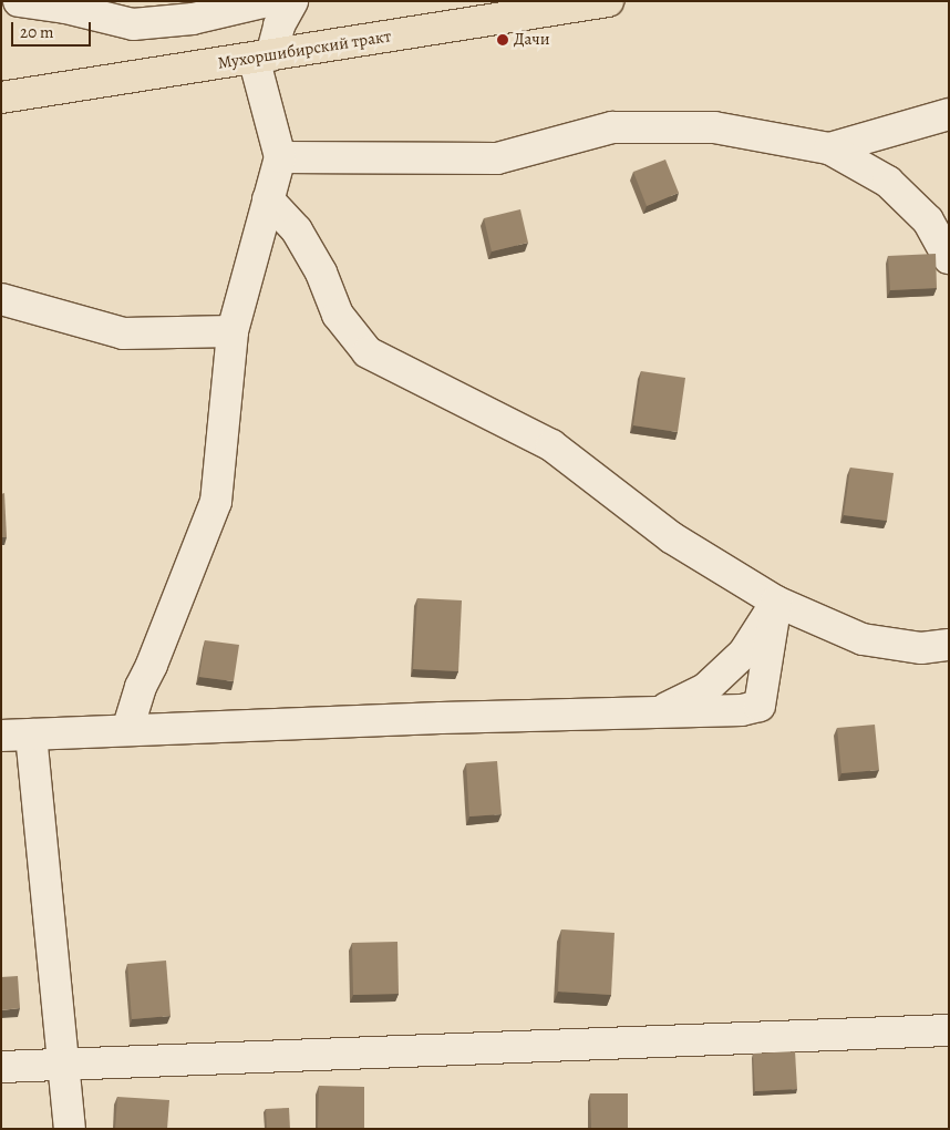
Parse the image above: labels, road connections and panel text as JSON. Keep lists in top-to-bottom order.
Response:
{
  "streets": {
    "main road": ["Мухоршибирский тракт"]
  },
  "places": ["Дачи"],
  "scale_bar": "20 m"
}
